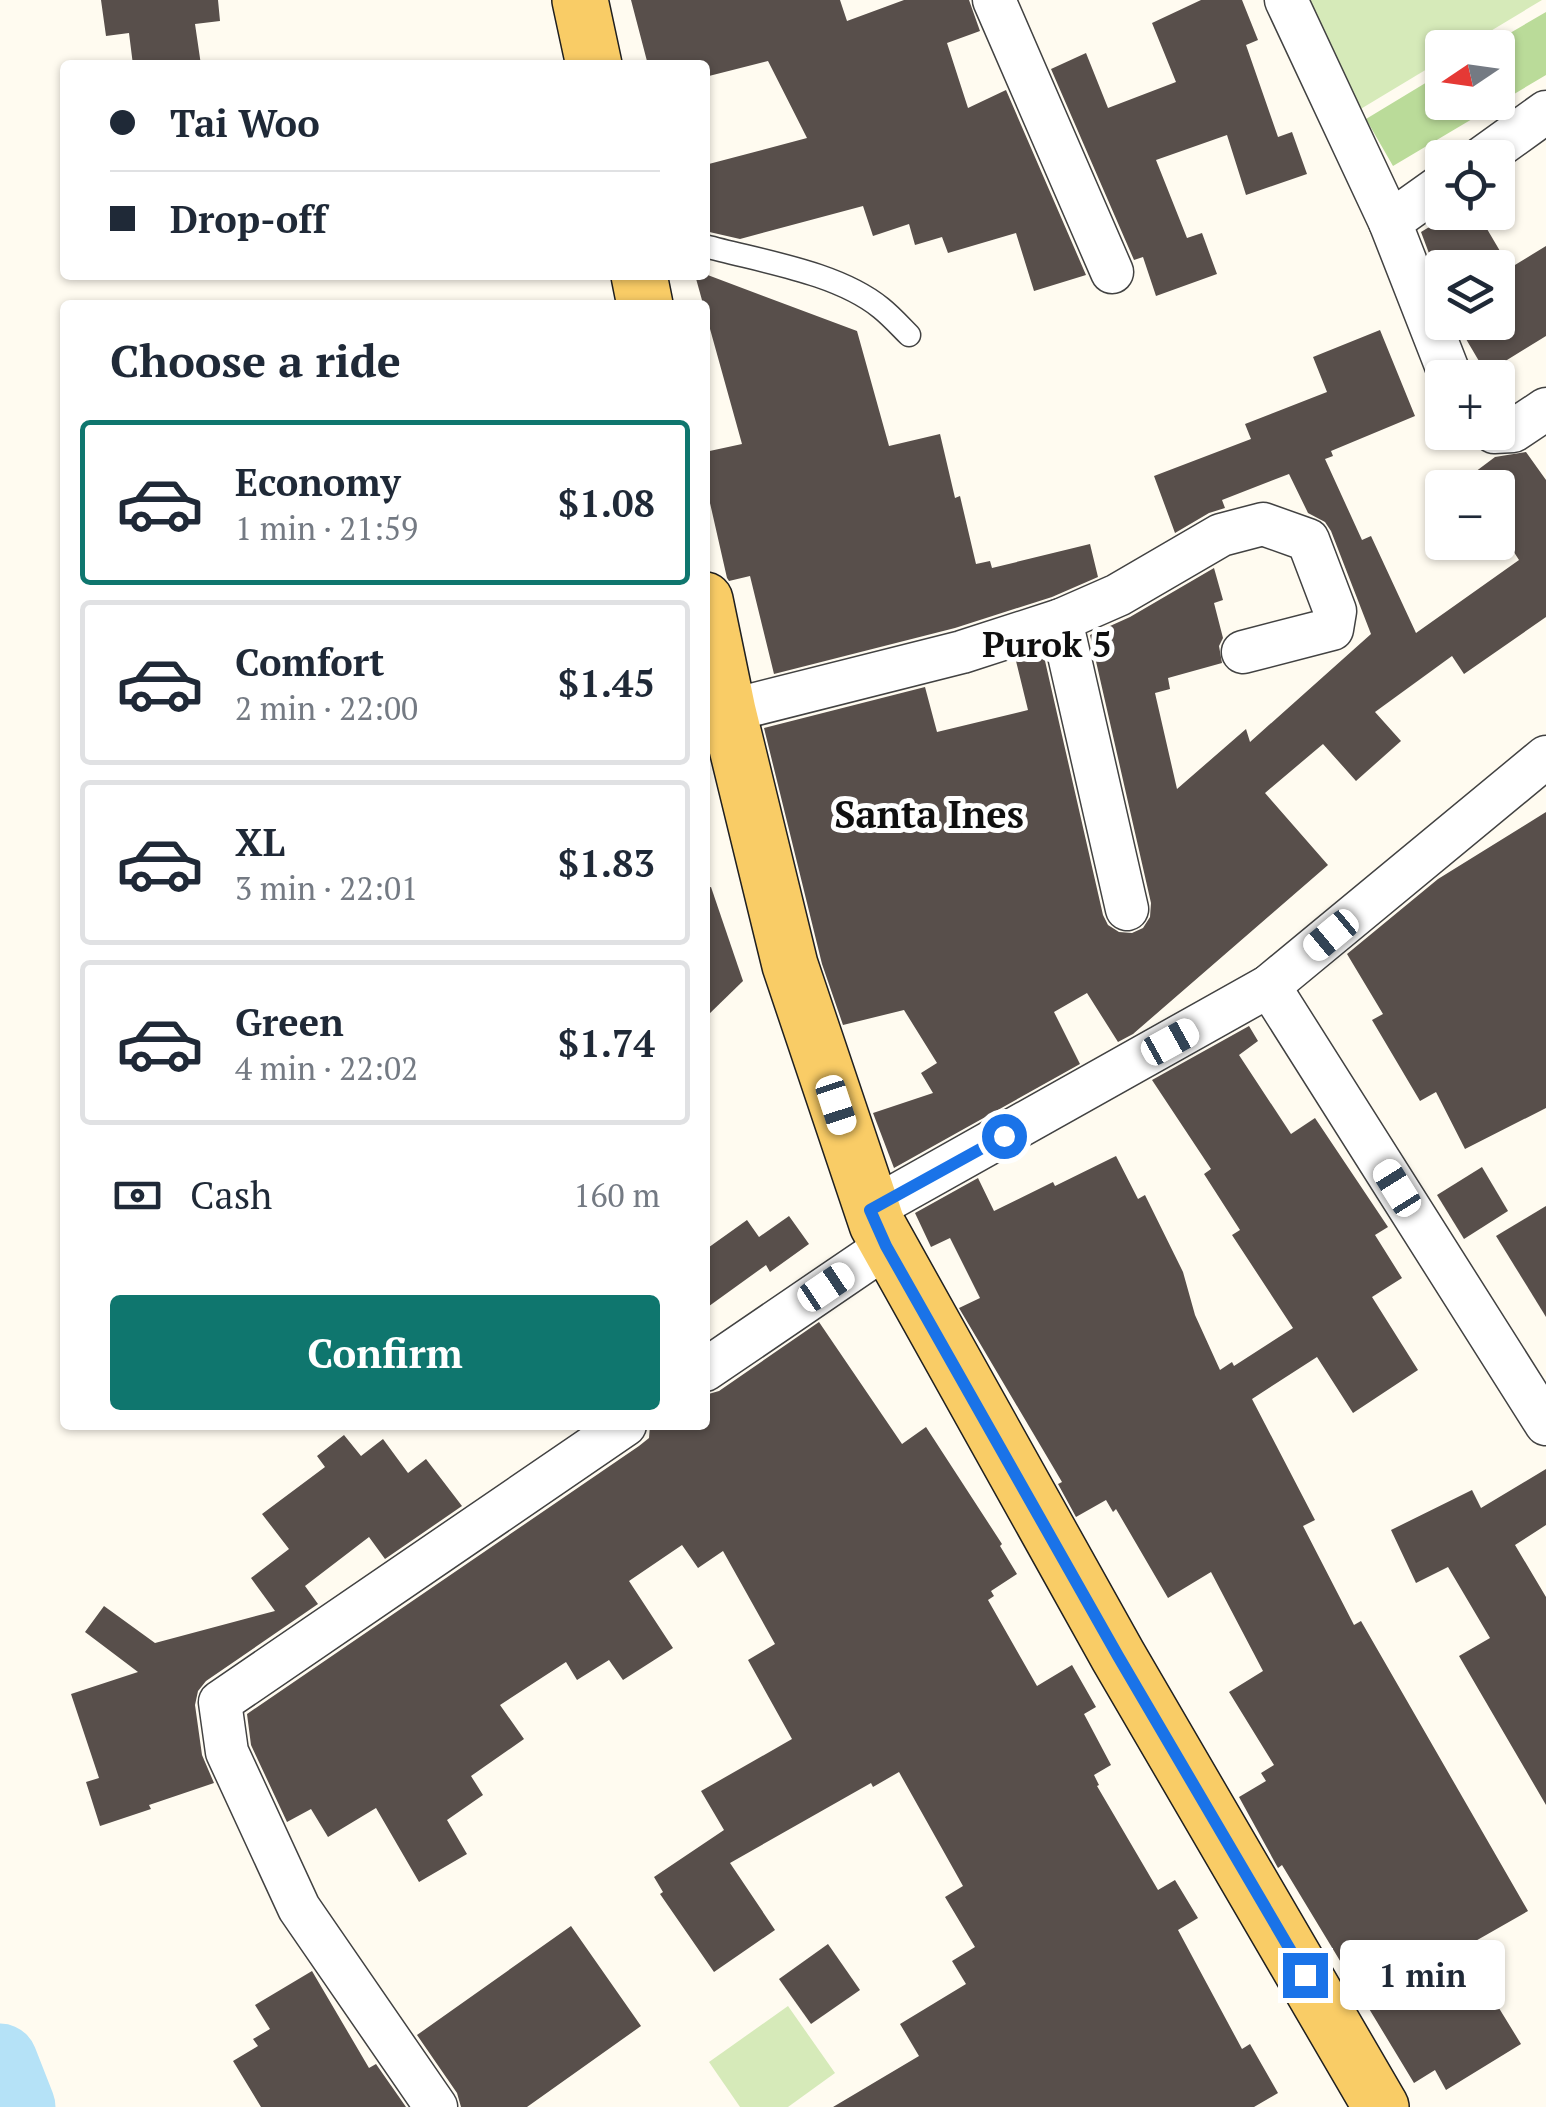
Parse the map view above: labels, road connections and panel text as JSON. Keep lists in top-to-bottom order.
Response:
{
  "districts": ["Purok 5", "Santa Ines"],
  "north": "left",
  "page": {
    "map_buttons": ["+", "−"],
    "banner": ["Tai Woo", "Drop-off"],
    "heading": "Choose a ride",
    "list": [
      {
        "name": "Economy",
        "note": "1 min · 21:59",
        "value": "$1.08"
      },
      {
        "name": "Comfort",
        "note": "2 min · 22:00",
        "value": "$1.45"
      },
      {
        "name": "XL",
        "note": "3 min · 22:01",
        "value": "$1.83"
      },
      {
        "name": "Green",
        "note": "4 min · 22:02",
        "value": "$1.74"
      }
    ],
    "pay": ["Cash", "160 m"],
    "buttons": "Confirm",
    "bubble": "1 min"
  }
}
